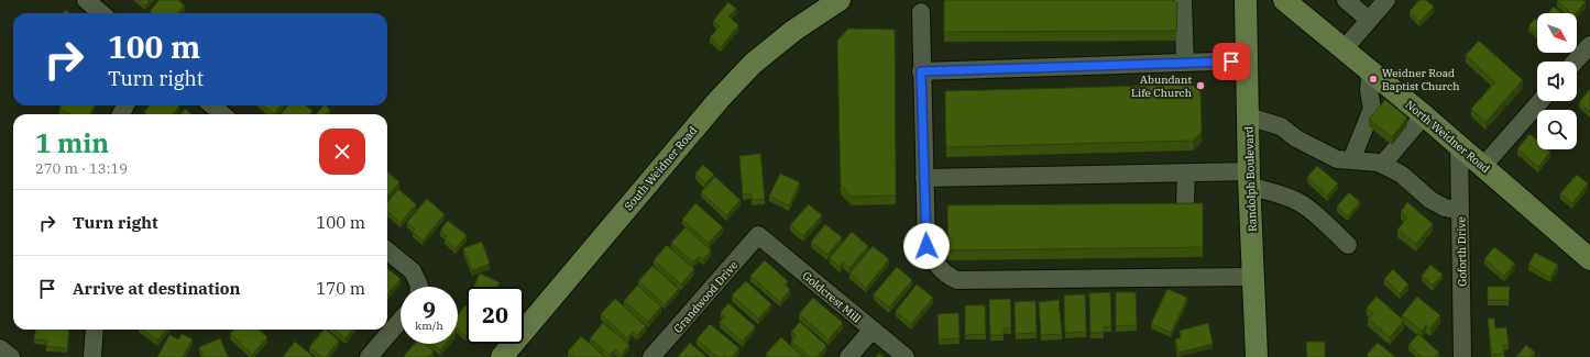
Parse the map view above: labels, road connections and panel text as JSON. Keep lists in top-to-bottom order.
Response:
{
  "streets": {
    "main road": ["North Weidner Road", "South Weidner Road", "Randolph Boulevard"],
    "street": ["Goforth Drive", "Grandwood Drive", "Goldcrest Mill"]
  },
  "crossings": [
    ["North Weidner Road", "Goforth Drive"],
    ["Grandwood Drive", "Goldcrest Mill"]
  ],
  "places": ["Weidner Road Baptist Church", "Abundant Life Church"],
  "north": "bottom right",
  "page": {
    "turn": ["100 m", "Turn right"],
    "heading": ["1 min", "270 m · 13:19"],
    "list": [
      {
        "name": "Turn right",
        "value": "100 m"
      },
      {
        "name": "Arrive at destination",
        "value": "170 m"
      }
    ],
    "speed": "9 km/h",
    "limit": "20"
  }
}
